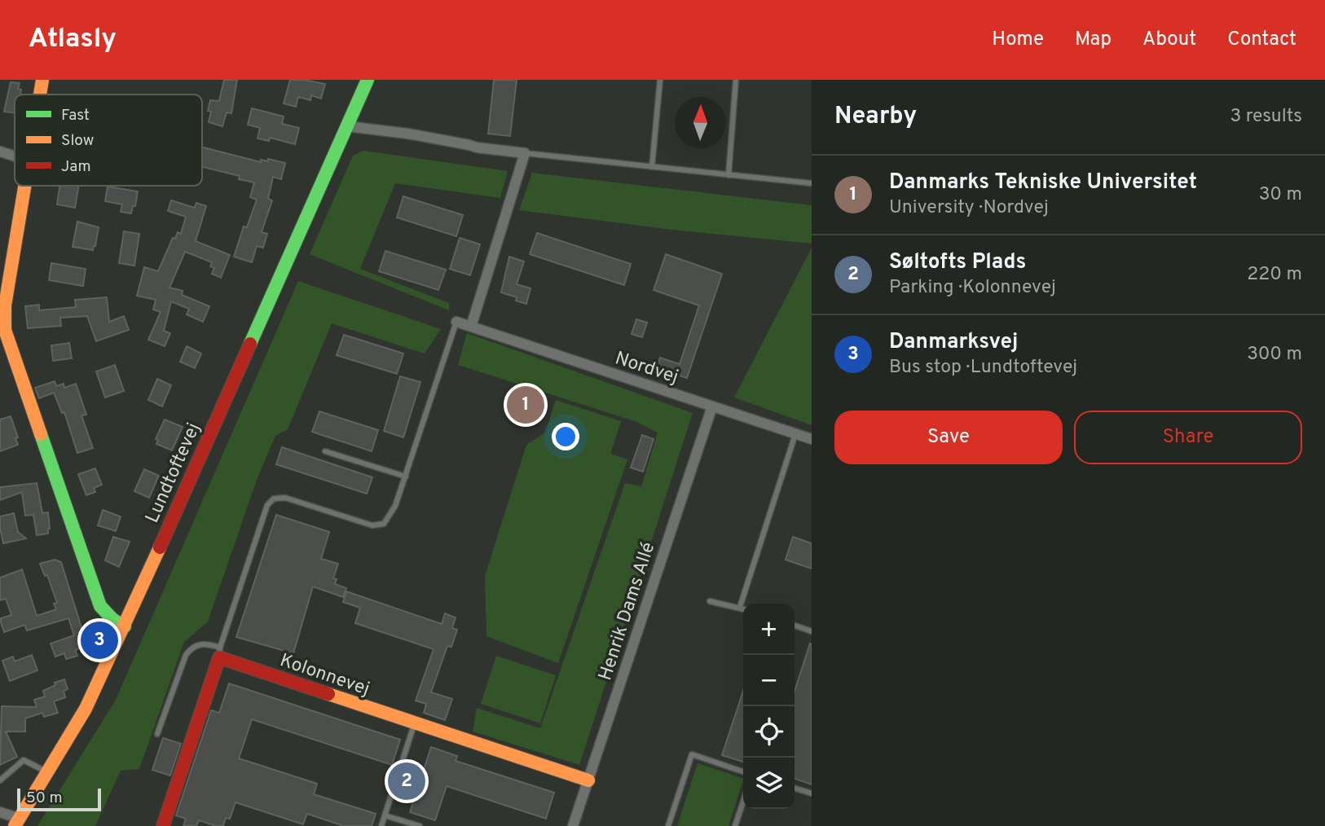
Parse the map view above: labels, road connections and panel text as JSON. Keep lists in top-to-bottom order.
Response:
{
  "streets": {
    "street": [
      "Nordvej",
      "Lundtoftevej",
      "Henrik Dams Allé",
      "Kolonnevej"
    ]
  },
  "crossings": [
    ["Nordvej", "Henrik Dams Allé"],
    ["Henrik Dams Allé", "Kolonnevej"]
  ],
  "legend": ["Fast", "Slow", "Jam"],
  "scale_bar": "50 m",
  "north": "top",
  "page": {
    "header": "Atlasly",
    "nav": [
      "Home",
      "Map",
      "About",
      "Contact"
    ],
    "heading": ["Nearby", "3 results"],
    "list": [
      {
        "mark": "1",
        "name": "Danmarks Tekniske Universitet",
        "note": "University · Nordvej",
        "value": "30 m"
      },
      {
        "mark": "2",
        "name": "Søltofts Plads",
        "note": "Parking · Kolonnevej",
        "value": "220 m"
      },
      {
        "mark": "3",
        "name": "Danmarksvej",
        "note": "Bus stop · Lundtoftevej",
        "value": "300 m"
      }
    ],
    "pins": ["1", "3", "2"],
    "buttons": ["Save", "Share"],
    "map_buttons": ["+", "−"],
    "scale": "50 m"
  }
}
